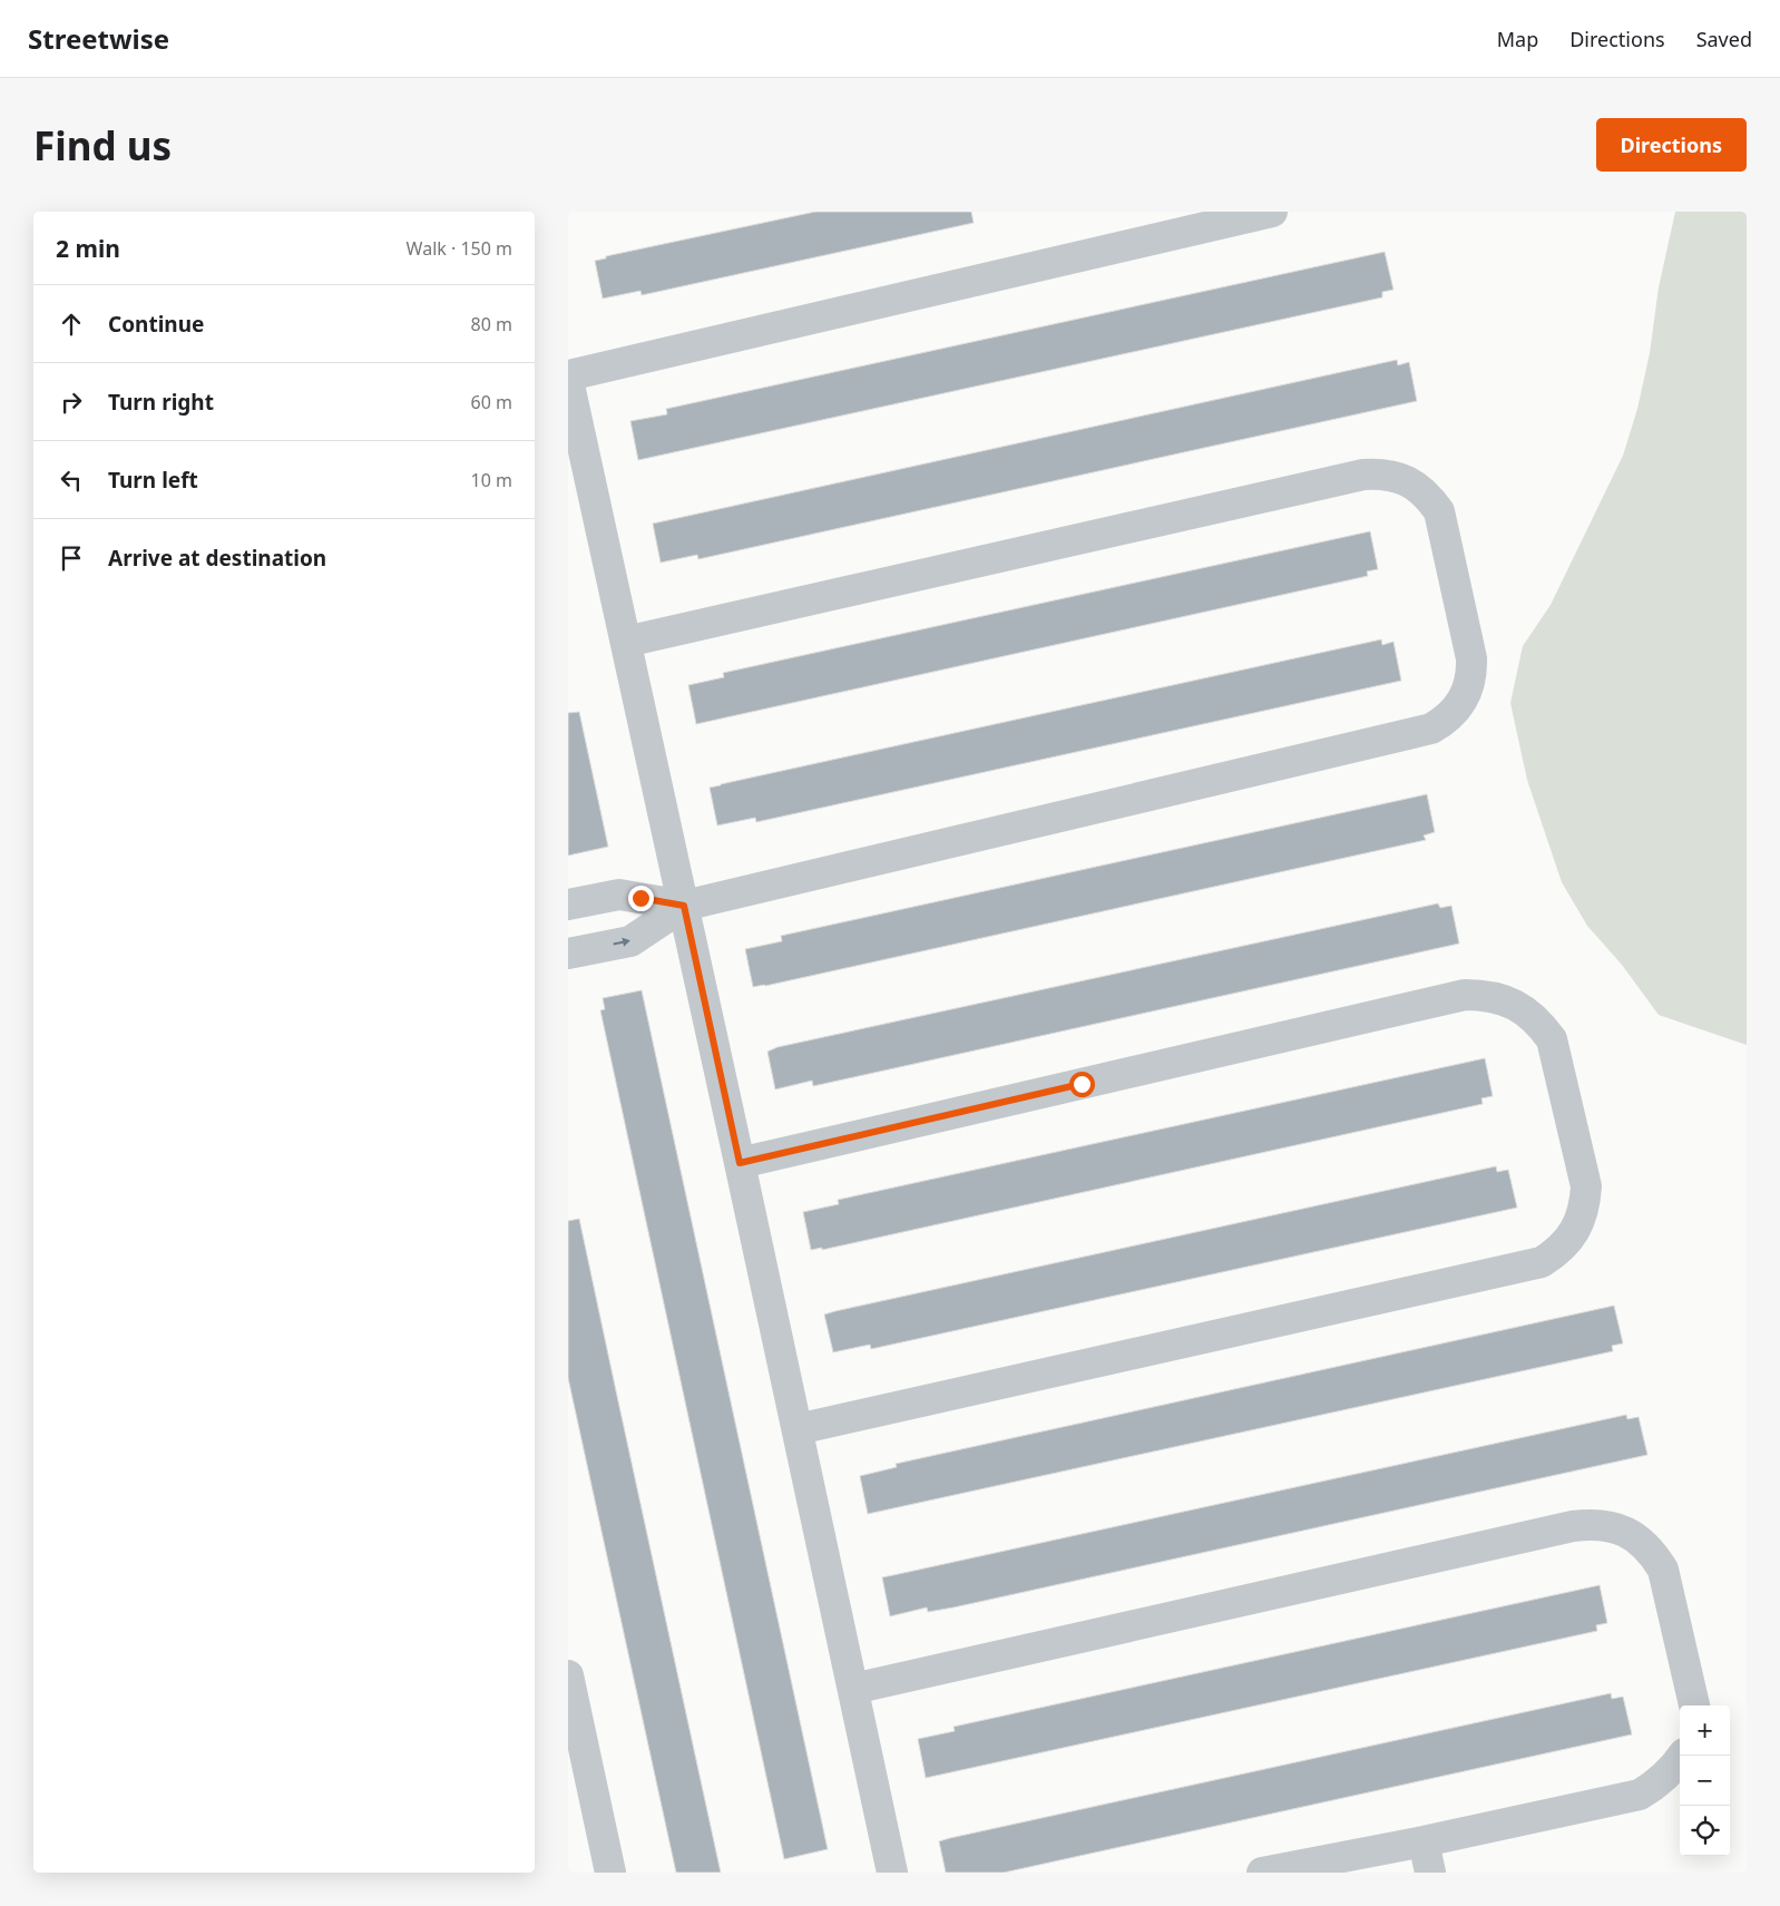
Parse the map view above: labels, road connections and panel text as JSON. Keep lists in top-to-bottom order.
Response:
{
  "page": {
    "header": "Streetwise",
    "nav": ["Map", "Directions", "Saved"],
    "buttons": "Directions",
    "title": "Find us",
    "heading": ["2 min", "Walk · 150 m"],
    "list": [
      ["Continue", "80 m"],
      ["Turn right", "60 m"],
      ["Turn left", "10 m"],
      "Arrive at destination"
    ],
    "map_buttons": ["+", "−"]
  }
}
